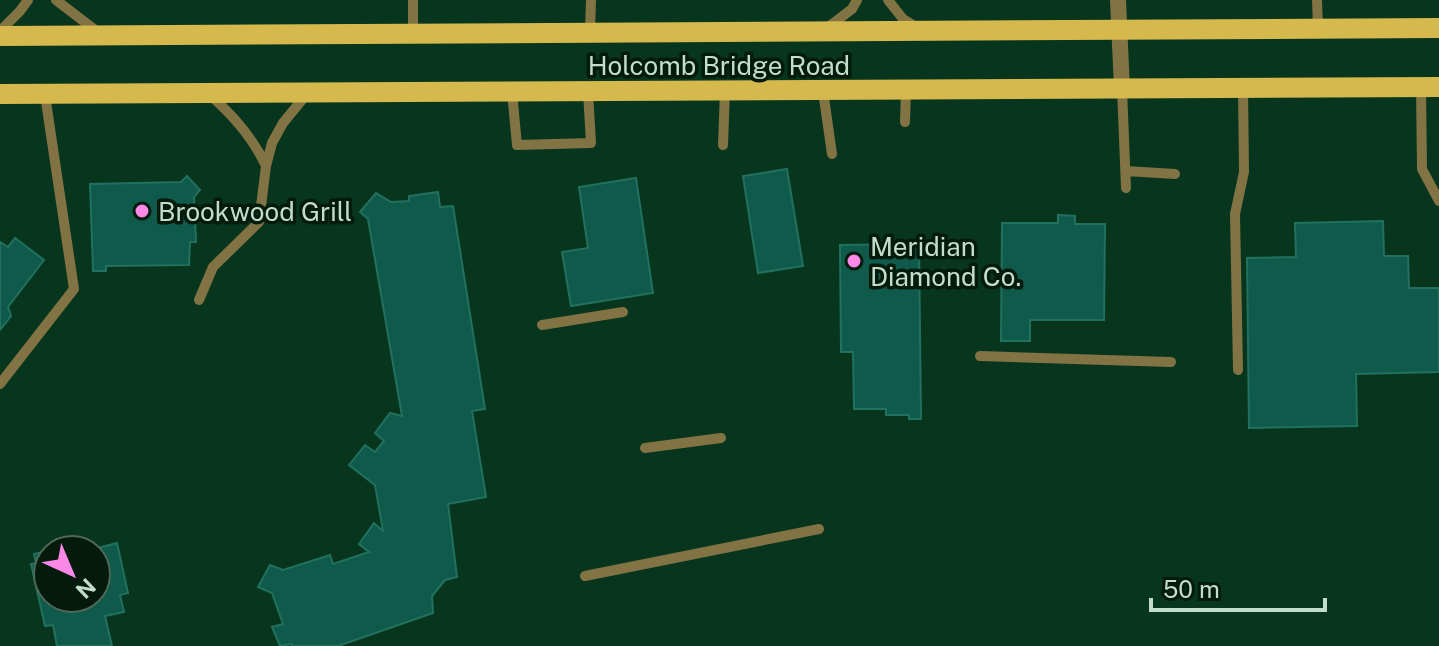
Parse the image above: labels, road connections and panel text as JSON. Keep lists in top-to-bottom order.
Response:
{
  "streets": {
    "main road": ["Holcomb Bridge Road"]
  },
  "places": ["Brookwood Grill", "Meridian Diamond Co."],
  "scale_bar": "50 m",
  "north": "bottom right"
}
